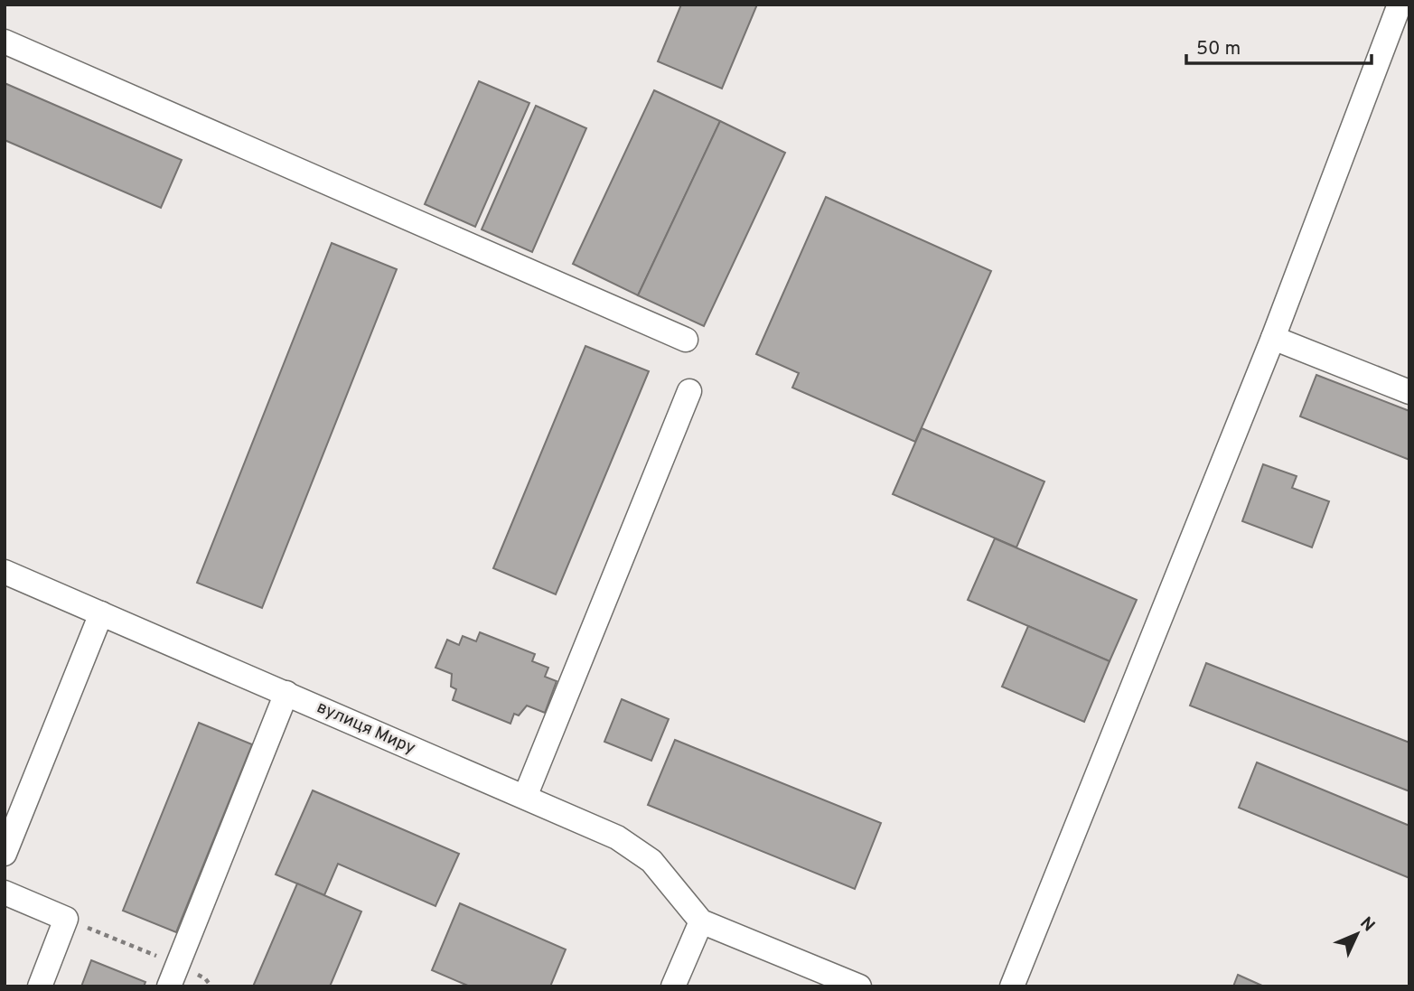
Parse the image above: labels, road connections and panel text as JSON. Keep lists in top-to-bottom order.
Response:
{
  "streets": {
    "street": ["вулиця Миру"]
  },
  "scale_bar": "50 m",
  "north": "top right"
}
